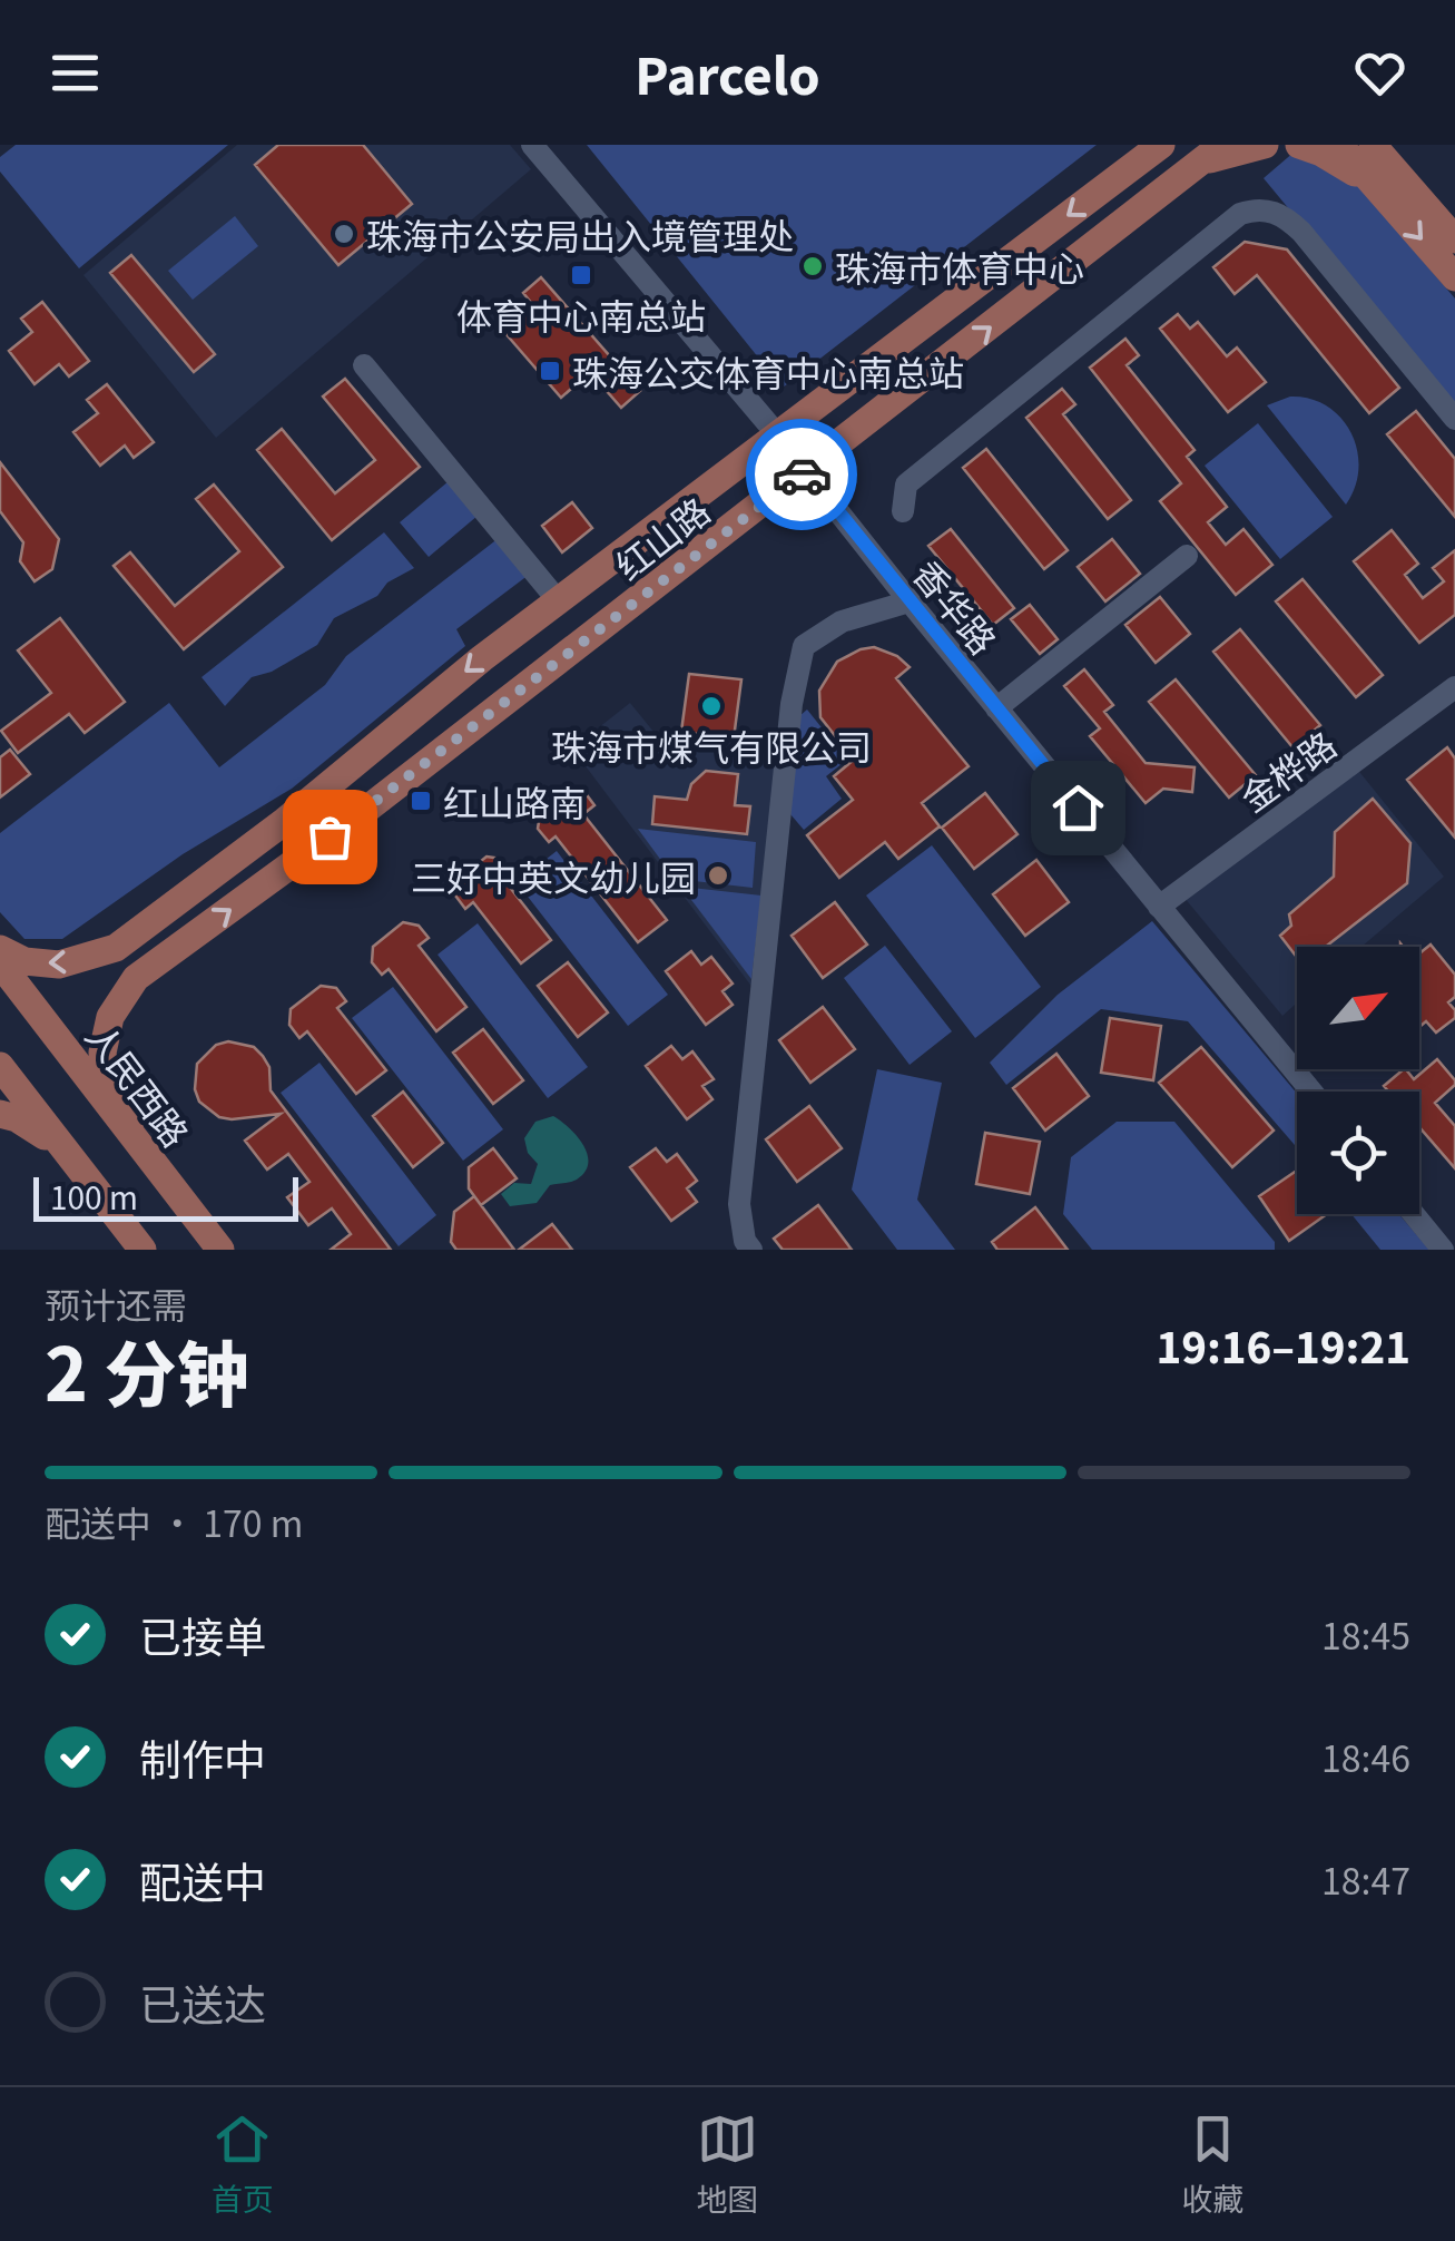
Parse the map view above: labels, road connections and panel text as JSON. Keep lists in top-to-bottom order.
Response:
{
  "streets": {
    "main road": ["红山路", "人民西路"],
    "street": ["香华路", "金桦路"]
  },
  "crossings": [
    ["红山路", "香华路"],
    ["红山路", "人民西路"],
    ["香华路", "金桦路"]
  ],
  "places": {
    "other": [
      "珠海市公安局出入境管理处",
      "珠海市体育中心",
      "珠海市煤气有限公司",
      "三好中英文幼儿园"
    ],
    "transit": ["体育中心南总站", "珠海公交体育中心南总站", "红山路南"]
  },
  "scale_bar": "100 m",
  "north": "top right",
  "page": {
    "header": "Parcelo",
    "scale": "100 m",
    "heading": ["2 分钟", "预计还需", "19:16–19:21"],
    "bar": "配送中 · 170 m",
    "list": [
      ["已接单", "18:45"],
      ["制作中", "18:46"],
      ["配送中", "18:47"],
      "已送达"
    ],
    "tabs": ["首页", "地图", "收藏"]
  }
}
